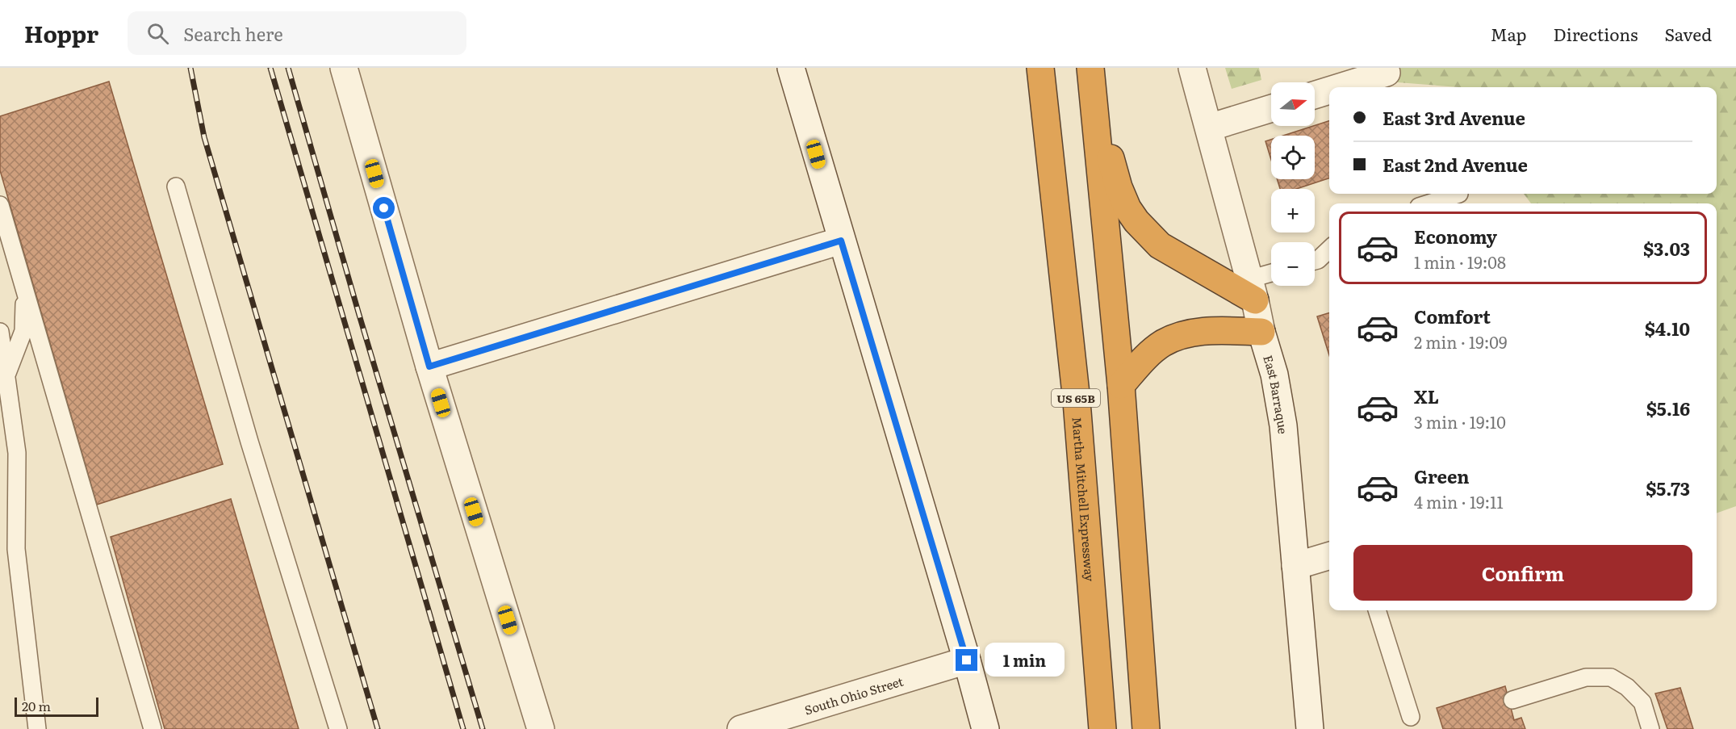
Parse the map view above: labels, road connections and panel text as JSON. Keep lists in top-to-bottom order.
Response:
{
  "streets": {
    "highway": ["US 65B", "Martha Mitchell Expressway"],
    "street": ["East Barraque", "South Ohio Street"]
  },
  "scale_bar": "20 m",
  "north": "right",
  "page": {
    "header": "Hoppr",
    "search": "Search here",
    "nav": ["Map", "Directions", "Saved"],
    "map_buttons": ["+", "−"],
    "banner": ["East 3rd Avenue", "East 2nd Avenue"],
    "list": [
      {
        "name": "Economy",
        "note": "1 min · 19:08",
        "value": "$3.03"
      },
      {
        "name": "Comfort",
        "note": "2 min · 19:09",
        "value": "$4.10"
      },
      {
        "name": "XL",
        "note": "3 min · 19:10",
        "value": "$5.16"
      },
      {
        "name": "Green",
        "note": "4 min · 19:11",
        "value": "$5.73"
      }
    ],
    "buttons": "Confirm",
    "bubble": "1 min",
    "scale": "20 m"
  }
}
